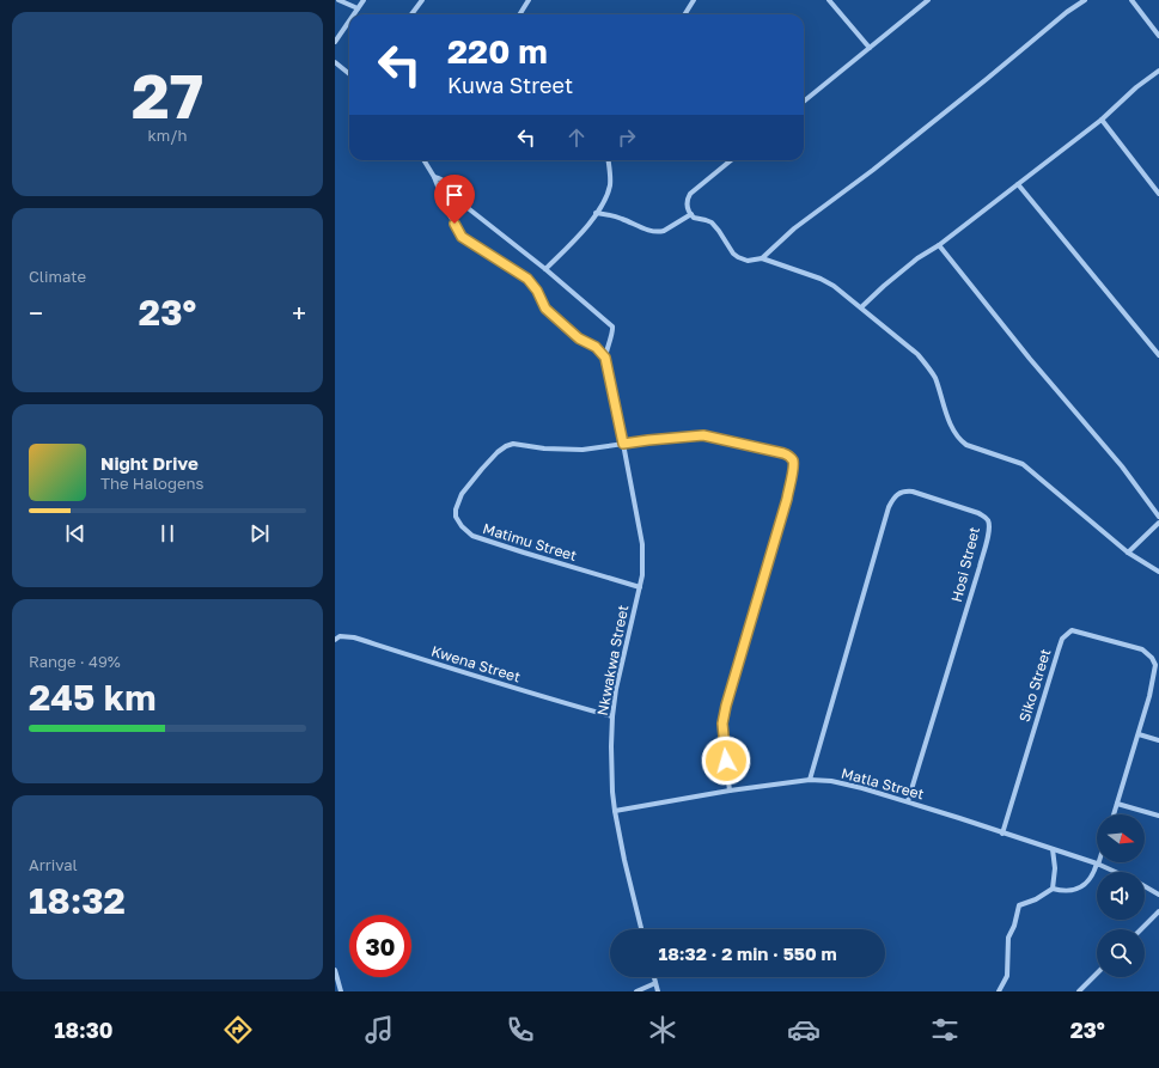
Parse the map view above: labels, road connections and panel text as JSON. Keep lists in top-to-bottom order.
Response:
{
  "streets": {
    "street": [
      "Matimu Street",
      "Hosi Street",
      "Nkwakwa Street",
      "Kwena Street",
      "Siko Street",
      "Matla Street"
    ]
  },
  "crossings": [
    ["Matimu Street", "Nkwakwa Street"],
    ["Hosi Street", "Matla Street"],
    ["Nkwakwa Street", "Kwena Street"],
    ["Nkwakwa Street", "Matla Street"],
    ["Siko Street", "Matla Street"]
  ],
  "north": "right",
  "page": {
    "tile": [
      ["27", "km/h"],
      "Climate",
      ["Range · 49%", "245 km"],
      ["Arrival", "18:32"]
    ],
    "turn": ["220 m", "Kuwa Street"],
    "heat": ["−", "23°", "+"],
    "song": ["Night Drive", "The Halogens"],
    "limit": "30",
    "trip": "18:32 · 2 min · 550 m",
    "tabs": ["18:30", "23°"]
  }
}
